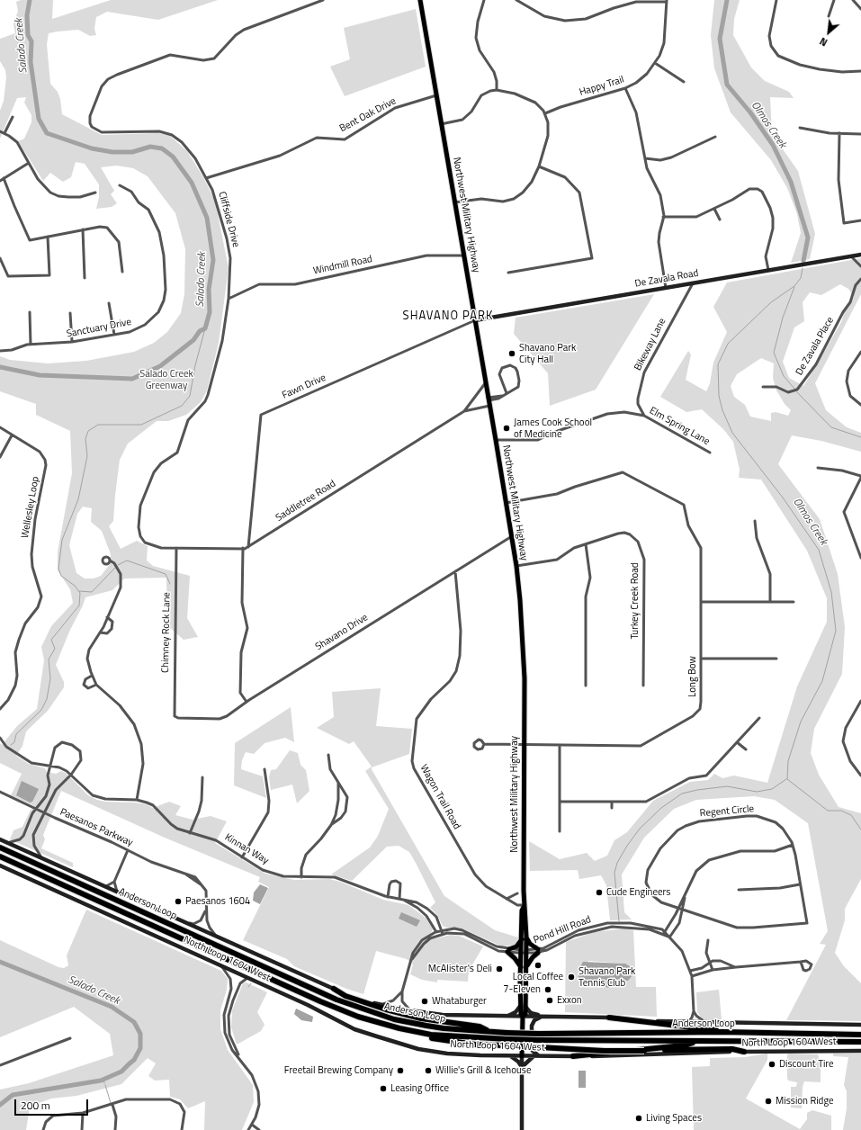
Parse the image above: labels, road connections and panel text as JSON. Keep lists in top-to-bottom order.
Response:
{
  "streets": {
    "highway": ["Anderson Loop"],
    "main road": ["Northwest Military Highway", "De Zavala Road", "North Loop 1604 West"],
    "street": [
      "Happy Trail",
      "Bent Oak Drive",
      "Cliffside Drive",
      "Windmill Road",
      "Sanctuary Drive",
      "Bikeway Lane",
      "De Zavala Place",
      "Fawn Drive",
      "Elm Spring Lane",
      "Saddletree Road",
      "Wellesley Loop",
      "Turkey Creek Road",
      "Chimney Rock Lane",
      "Shavano Drive",
      "Long Bow",
      "Wagon Trail Road",
      "Regent Circle",
      "Paesanos Parkway",
      "Kinnan Way",
      "Pond Hill Road"
    ]
  },
  "crossings": [
    ["Happy Trail", "Northwest Military Highway"],
    ["Bent Oak Drive", "Northwest Military Highway"],
    ["Bent Oak Drive", "Cliffside Drive"],
    ["Northwest Military Highway", "Windmill Road"],
    ["Northwest Military Highway", "De Zavala Road"],
    ["Northwest Military Highway", "Fawn Drive"],
    ["Northwest Military Highway", "Elm Spring Lane"],
    ["Northwest Military Highway", "Saddletree Road"],
    ["Northwest Military Highway", "Turkey Creek Road"],
    ["Northwest Military Highway", "Shavano Drive"],
    ["Northwest Military Highway", "Long Bow"],
    ["Northwest Military Highway", "Wagon Trail Road"],
    ["Northwest Military Highway", "Kinnan Way"],
    ["Northwest Military Highway", "Pond Hill Road"],
    ["Northwest Military Highway", "North Loop 1604 West"],
    ["Cliffside Drive", "Windmill Road"],
    ["Cliffside Drive", "Saddletree Road"],
    ["De Zavala Road", "Bikeway Lane"],
    ["De Zavala Road", "Fawn Drive"],
    ["Bikeway Lane", "Elm Spring Lane"],
    ["Fawn Drive", "Saddletree Road"],
    ["Saddletree Road", "Chimney Rock Lane"],
    ["Chimney Rock Lane", "Shavano Drive"],
    ["Shavano Drive", "Wagon Trail Road"],
    ["Paesanos Parkway", "North Loop 1604 West"],
    ["Kinnan Way", "Pond Hill Road"],
    ["Kinnan Way", "North Loop 1604 West"],
    ["Pond Hill Road", "North Loop 1604 West"]
  ],
  "districts": ["SHAVANO PARK"],
  "water": ["Salado Creek", "Olmos Creek"],
  "parks": ["Salado Creek Greenway"],
  "places": [
    "Shavano Park City Hall",
    "James Cook School of Medicine",
    "Cude Engineers",
    "Paesanos 1604",
    "Local Coffee",
    "McAlister's Deli",
    "Shavano Park Tennis Club",
    "7-Eleven",
    "Exxon",
    "Whataburger",
    "Discount Tire",
    "Freetail Brewing Company",
    "Willie's Grill & Icehouse",
    "Leasing Office",
    "Mission Ridge",
    "Living Spaces"
  ],
  "scale_bar": "200 m",
  "north": "bottom left"
}
